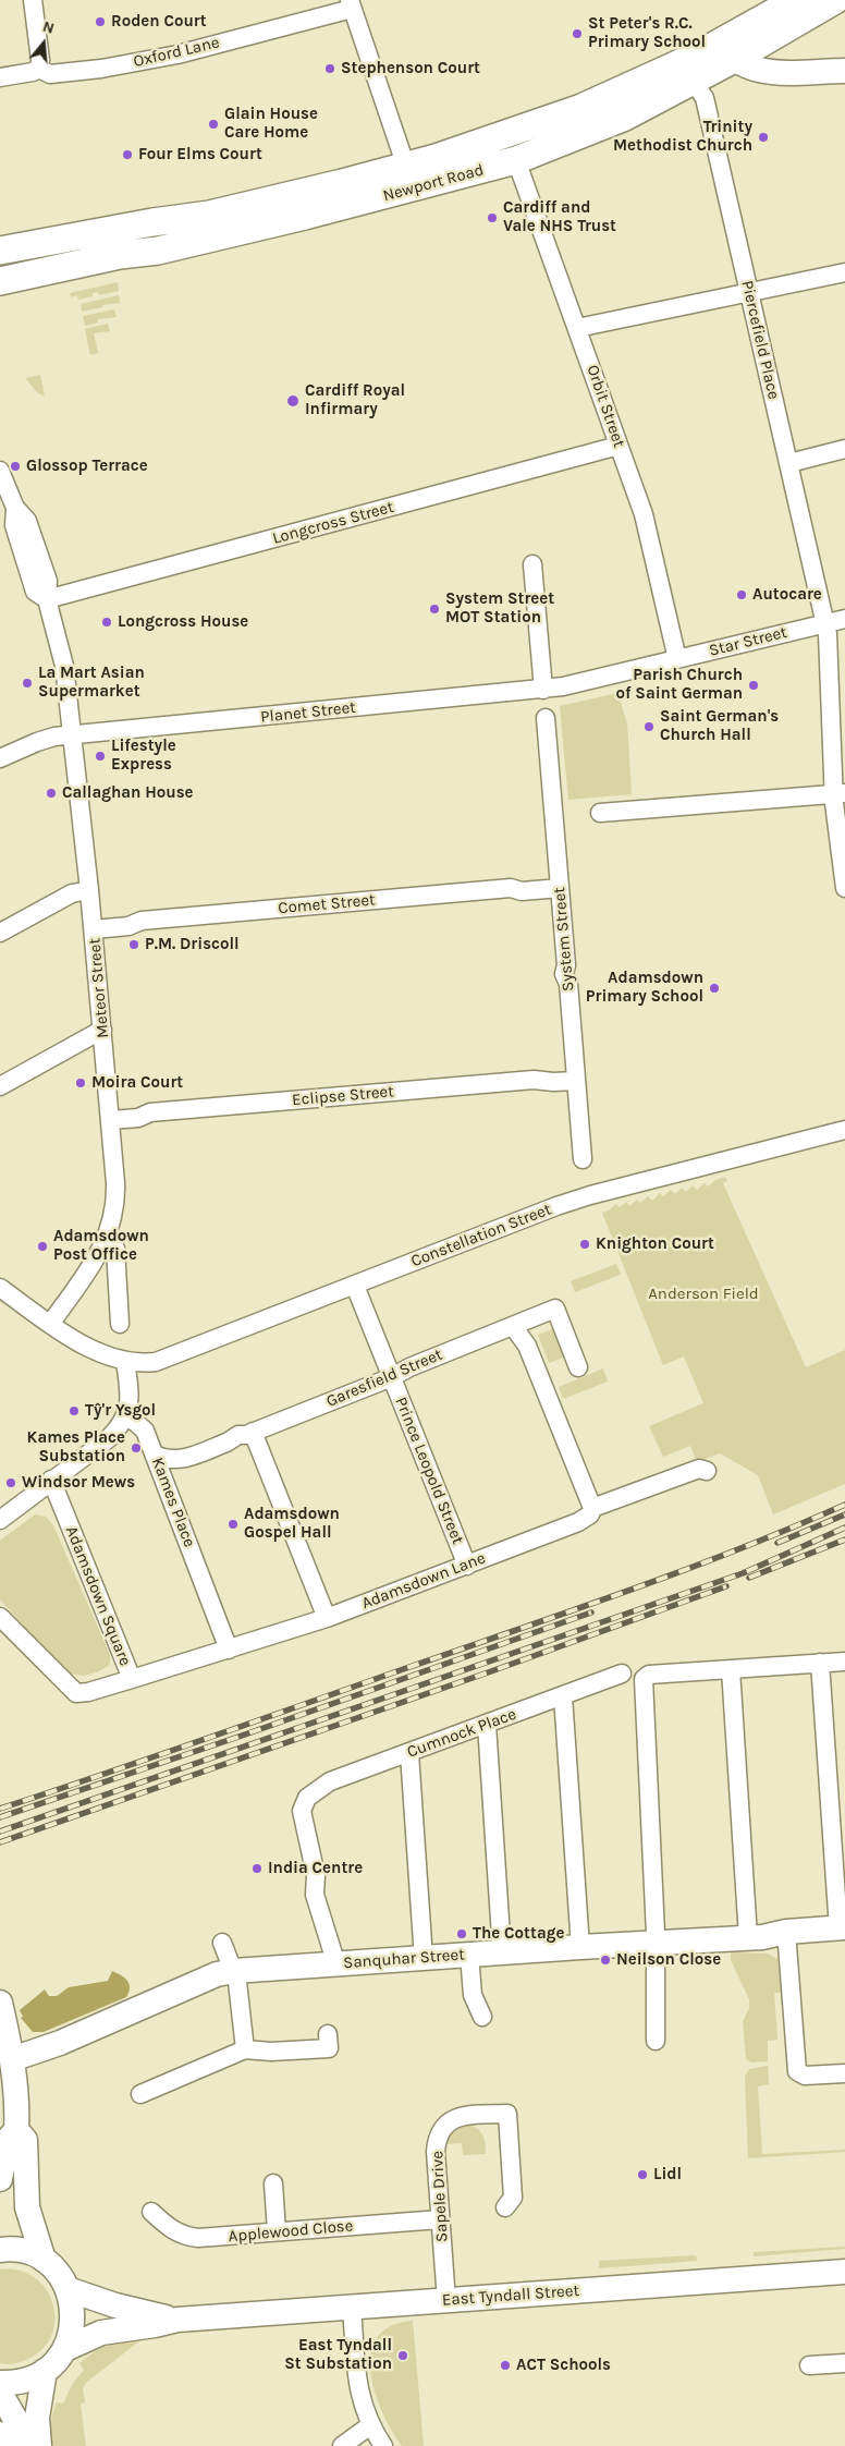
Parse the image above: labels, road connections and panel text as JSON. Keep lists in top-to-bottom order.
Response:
{
  "streets": {
    "main road": ["Newport Road"],
    "street": [
      "Oxford Lane",
      "Piercefield Place",
      "Orbit Street",
      "Longcross Street",
      "Star Street",
      "Planet Street",
      "Comet Street",
      "System Street",
      "Meteor Street",
      "Eclipse Street",
      "Constellation Street",
      "Garesfield Street",
      "Prince Leopold Street",
      "Kames Place",
      "Adamsdown Lane",
      "Adamsdown Square",
      "Cumnock Place",
      "Sanquhar Street",
      "Sapele Drive",
      "Applewood Close",
      "East Tyndall Street"
    ]
  },
  "crossings": [
    ["Newport Road", "Piercefield Place"],
    ["Newport Road", "Orbit Street"],
    ["Piercefield Place", "Star Street"],
    ["Orbit Street", "Longcross Street"],
    ["Orbit Street", "Star Street"],
    ["Longcross Street", "Meteor Street"],
    ["Star Street", "Planet Street"],
    ["Planet Street", "Meteor Street"],
    ["Comet Street", "System Street"],
    ["Comet Street", "Meteor Street"],
    ["System Street", "Eclipse Street"],
    ["Meteor Street", "Eclipse Street"],
    ["Meteor Street", "Constellation Street"],
    ["Constellation Street", "Prince Leopold Street"],
    ["Garesfield Street", "Prince Leopold Street"],
    ["Garesfield Street", "Kames Place"],
    ["Prince Leopold Street", "Adamsdown Lane"],
    ["Kames Place", "Adamsdown Lane"],
    ["Adamsdown Lane", "Adamsdown Square"],
    ["Cumnock Place", "Sanquhar Street"],
    ["Sapele Drive", "Applewood Close"],
    ["Sapele Drive", "East Tyndall Street"]
  ],
  "parks": ["Anderson Field"],
  "places": [
    "Roden Court",
    "St Peter's R.C. Primary School",
    "Stephenson Court",
    "Glain House Care Home",
    "Trinity Methodist Church",
    "Four Elms Court",
    "Cardiff and Vale NHS Trust",
    "Cardiff Royal Infirmary",
    "Glossop Terrace",
    "Autocare",
    "System Street MOT Station",
    "Longcross House",
    "La Mart Asian Supermarket",
    "Parish Church of Saint German",
    "Saint German's Church Hall",
    "Lifestyle Express",
    "Callaghan House",
    "P.M. Driscoll",
    "Adamsdown Primary School",
    "Moira Court",
    "Knighton Court",
    "Adamsdown Post Office",
    "Tŷ'r Ysgol",
    "Kames Place Substation",
    "Windsor Mews",
    "Adamsdown Gospel Hall",
    "India Centre",
    "The Cottage",
    "Neilson Close",
    "Lidl",
    "East Tyndall St Substation",
    "ACT Schools"
  ],
  "north": "top"
}
